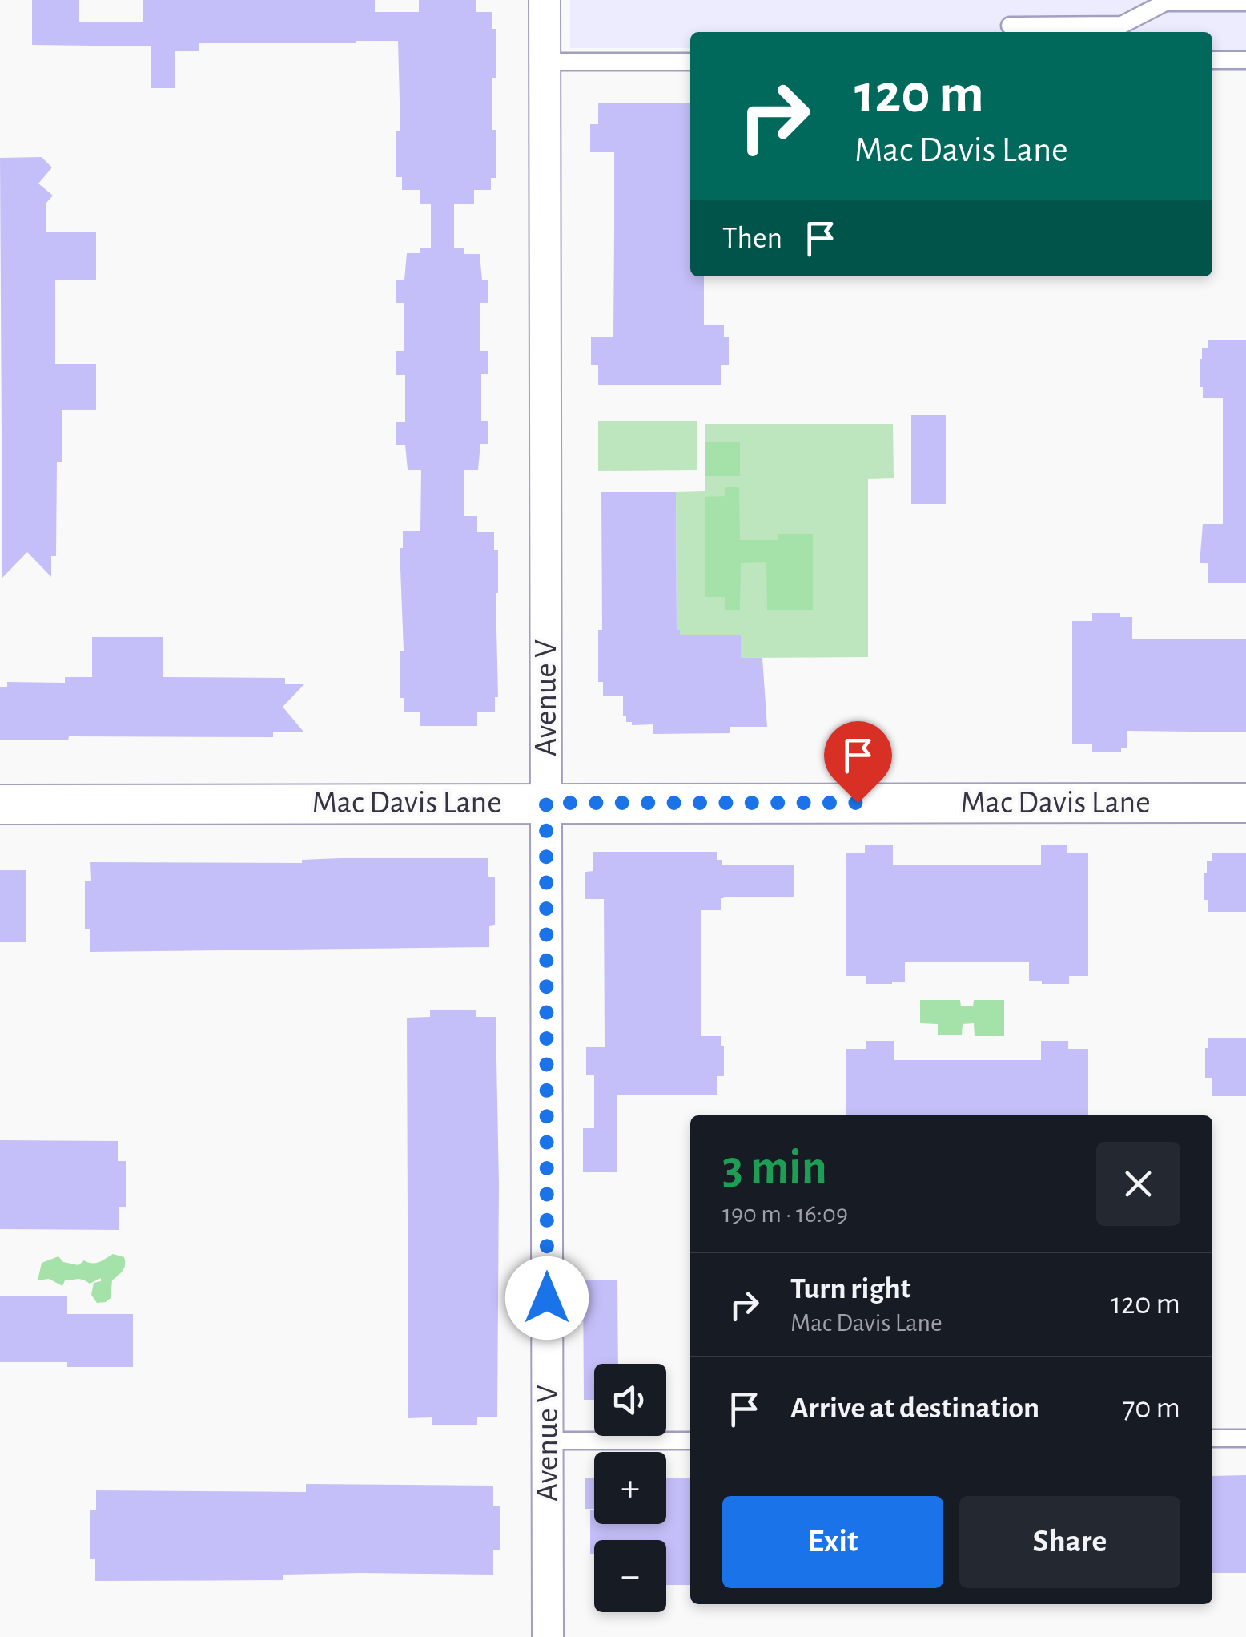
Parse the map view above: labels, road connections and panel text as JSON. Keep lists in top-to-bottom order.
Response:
{
  "streets": {
    "street": ["Avenue V", "Mac Davis Lane"]
  },
  "crossings": [
    ["Avenue V", "Mac Davis Lane"]
  ],
  "page": {
    "turn": ["120 m", "Mac Davis Lane"],
    "then": "Then",
    "heading": ["3 min", "190 m · 16:09"],
    "list": [
      {
        "name": "Turn right",
        "note": "Mac Davis Lane",
        "value": "120 m"
      },
      {
        "name": "Arrive at destination",
        "value": "70 m"
      }
    ],
    "map_buttons": ["+", "−"],
    "buttons": ["Exit", "Share"]
  }
}
